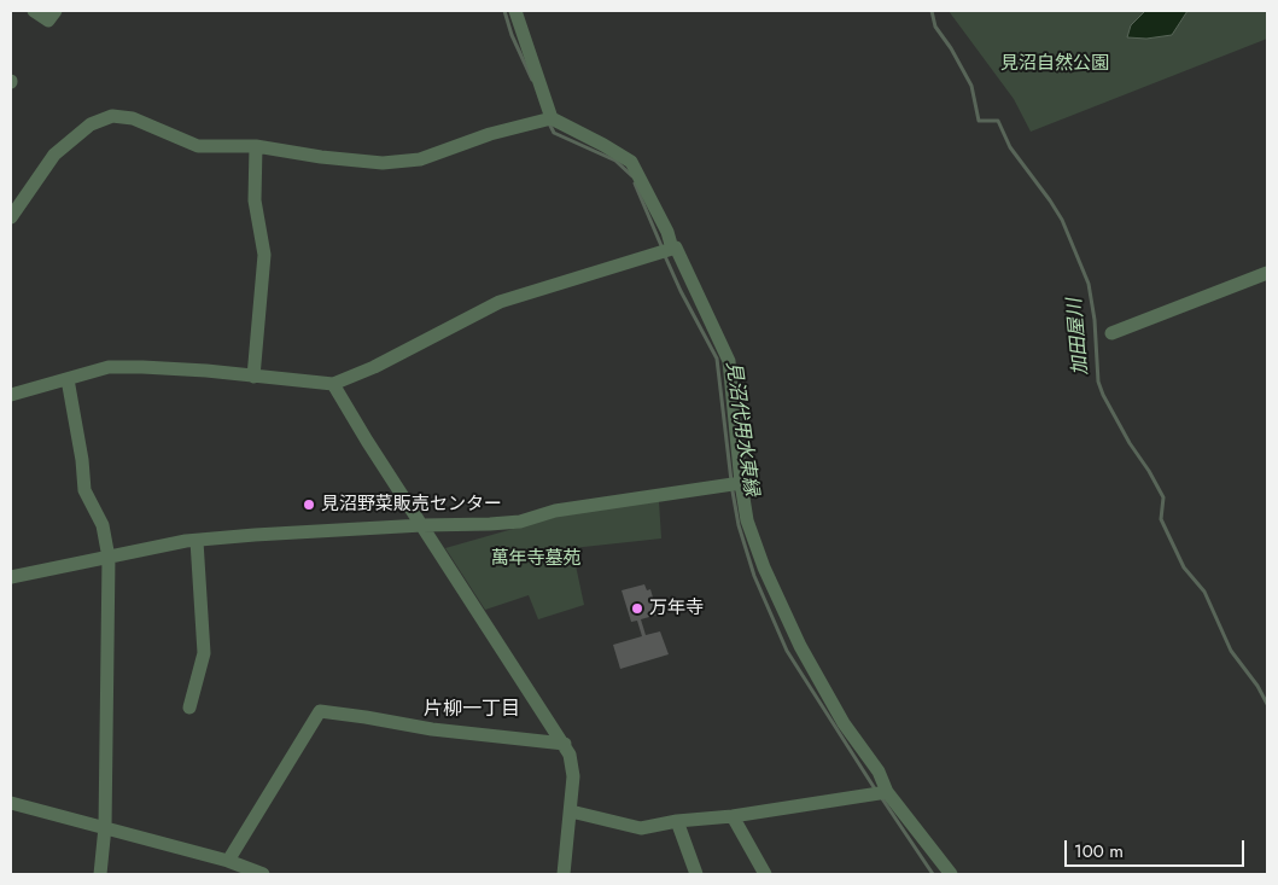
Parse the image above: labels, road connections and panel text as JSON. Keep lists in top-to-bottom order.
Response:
{
  "districts": ["片柳一丁目"],
  "water": ["加田屋川", "見沼代用水東縁"],
  "parks": ["見沼自然公園", "萬年寺墓苑"],
  "places": ["見沼野菜販売センター", "万年寺"],
  "scale_bar": "100 m"
}
